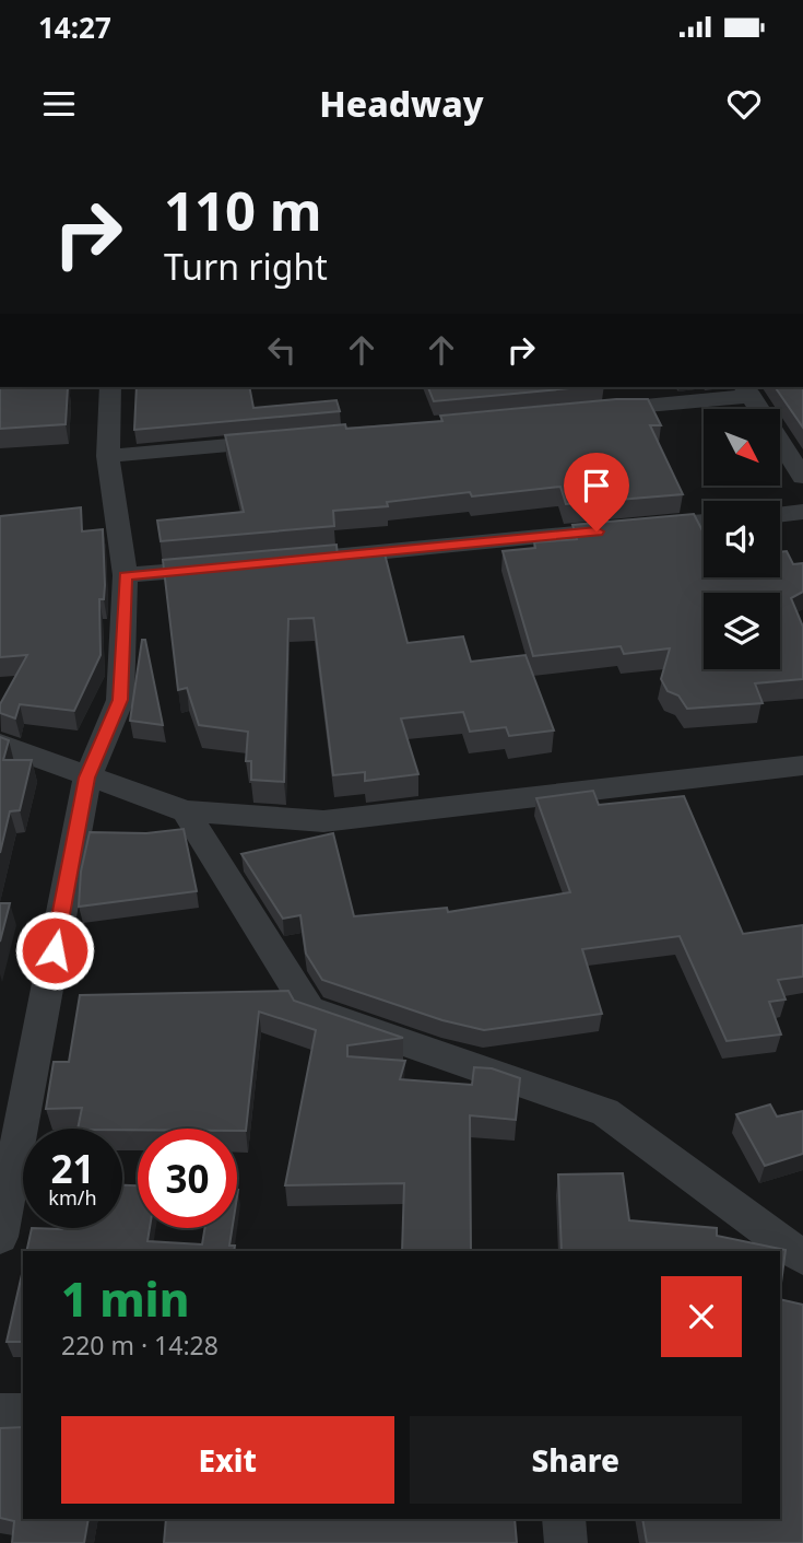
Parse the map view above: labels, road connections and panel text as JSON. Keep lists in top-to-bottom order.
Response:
{
  "north": "bottom right",
  "page": {
    "status": "14:27",
    "header": "Headway",
    "turn": ["110 m", "Turn right"],
    "speed": "21 km/h",
    "limit": "30",
    "heading": ["1 min", "220 m · 14:28"],
    "buttons": ["Exit", "Share"]
  }
}
